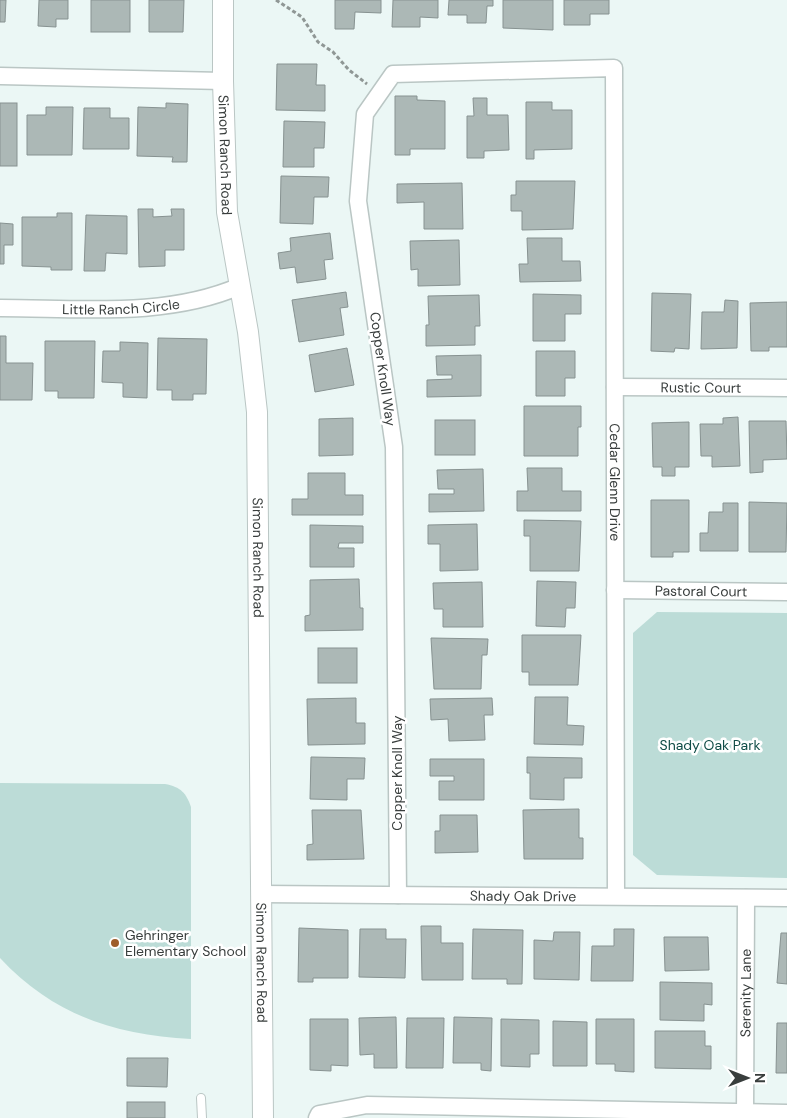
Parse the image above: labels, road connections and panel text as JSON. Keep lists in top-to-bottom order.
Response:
{
  "streets": {
    "street": [
      "Simon Ranch Road",
      "Little Ranch Circle",
      "Copper Knoll Way",
      "Rustic Court",
      "Cedar Glenn Drive",
      "Pastoral Court",
      "Shady Oak Drive",
      "Serenity Lane"
    ]
  },
  "crossings": [
    ["Simon Ranch Road", "Little Ranch Circle"],
    ["Simon Ranch Road", "Shady Oak Drive"],
    ["Copper Knoll Way", "Cedar Glenn Drive"],
    ["Copper Knoll Way", "Shady Oak Drive"],
    ["Rustic Court", "Cedar Glenn Drive"],
    ["Cedar Glenn Drive", "Pastoral Court"],
    ["Cedar Glenn Drive", "Shady Oak Drive"],
    ["Shady Oak Drive", "Serenity Lane"]
  ],
  "parks": ["Shady Oak Park"],
  "places": ["Gehringer Elementary School"],
  "north": "right"
}
